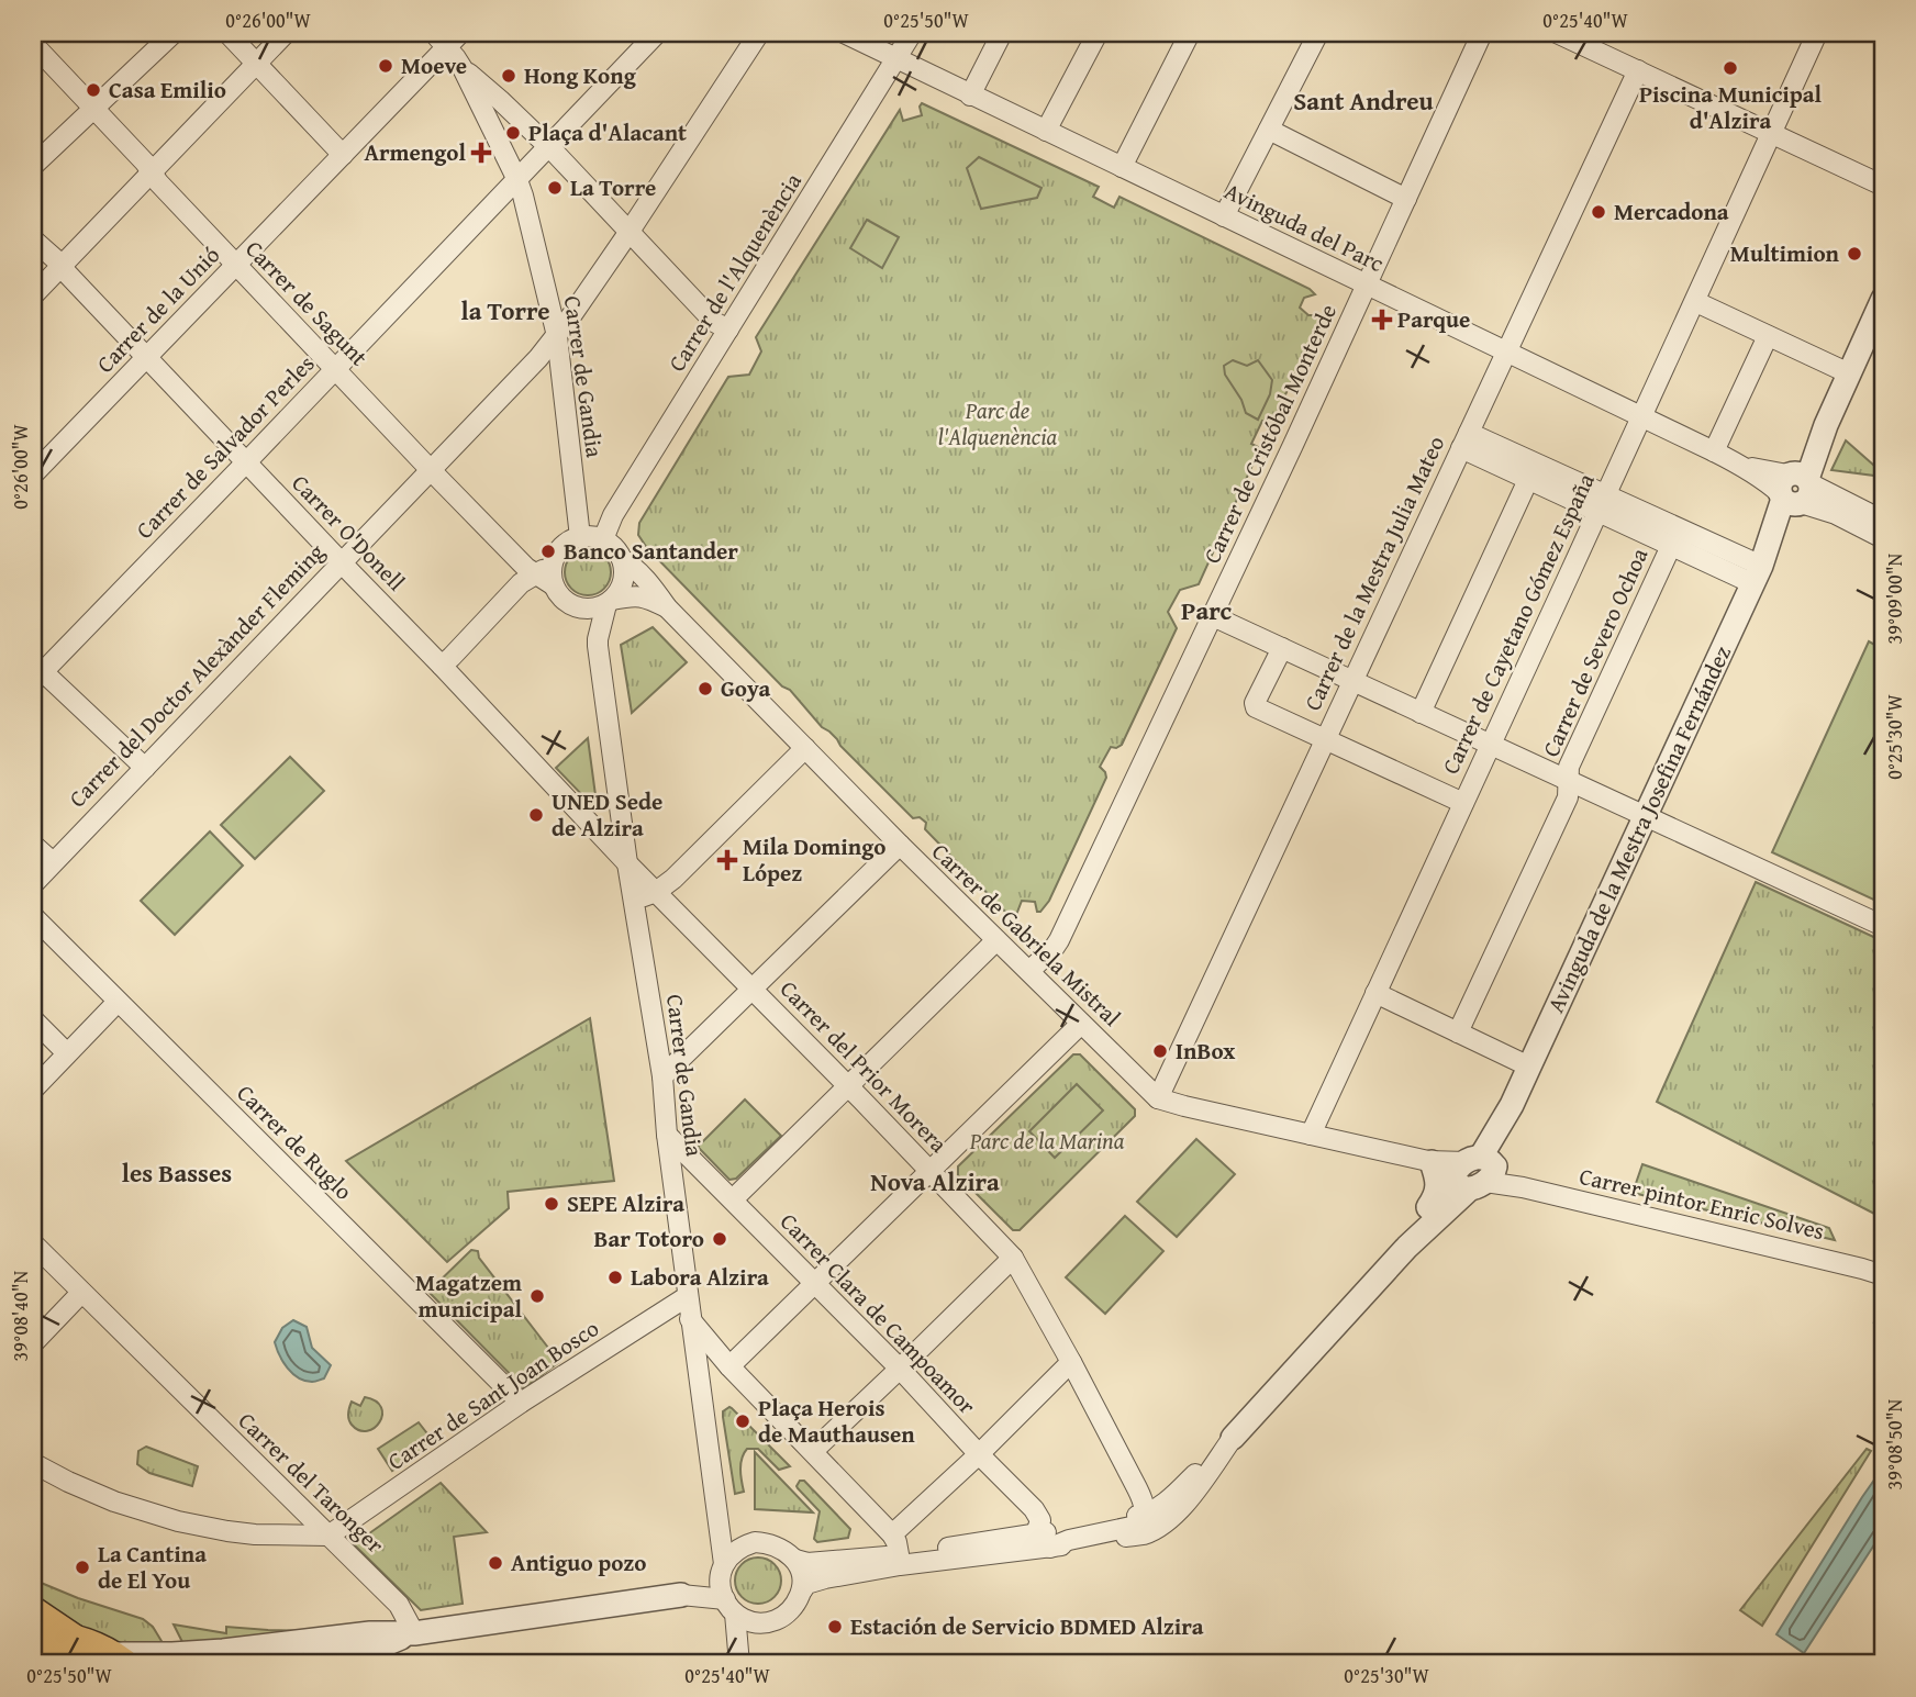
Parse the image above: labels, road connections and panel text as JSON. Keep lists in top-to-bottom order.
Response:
{
  "streets": {
    "street": [
      "Avinguda del Parc",
      "Carrer de l'Alquenència",
      "Carrer de Sagunt",
      "Carrer de la Unió",
      "Carrer de Gandia",
      "Carrer de Cristóbal Monterde",
      "Carrer de Salvador Perles",
      "Carrer O'Donell",
      "Carrer de la Mestra Julia Mateo",
      "Carrer de Cayetano Gómez España",
      "Carrer de Severo Ochoa",
      "Carrer del Doctor Alexànder Fleming",
      "Avinguda de la Mestra Josefina Fernández",
      "Carrer de Gabriela Mistral",
      "Carrer del Prior Morera",
      "Carrer de Ruglo",
      "Carrer pintor Enric Solves",
      "Carrer Clara de Campoamor",
      "Carrer de Sant Joan Bosco",
      "Carrer del Taronger"
    ]
  },
  "crossings": [
    ["Avinguda del Parc", "Carrer de l'Alquenència"],
    ["Avinguda del Parc", "Carrer de Cristóbal Monterde"],
    ["Avinguda del Parc", "Carrer de la Mestra Julia Mateo"],
    ["Avinguda del Parc", "Carrer de Cayetano Gómez España"],
    ["Avinguda del Parc", "Avinguda de la Mestra Josefina Fernández"],
    ["Carrer de l'Alquenència", "Carrer de Sagunt"],
    ["Carrer de l'Alquenència", "Carrer de Gandia"],
    ["Carrer de l'Alquenència", "Carrer de Gabriela Mistral"],
    ["Carrer de Sagunt", "Carrer de la Unió"],
    ["Carrer de Sagunt", "Carrer de Gandia"],
    ["Carrer de Sagunt", "Carrer de Salvador Perles"],
    ["Carrer de Sagunt", "Carrer del Doctor Alexànder Fleming"],
    ["Carrer de Sagunt", "Carrer de Gabriela Mistral"],
    ["Carrer de la Unió", "Carrer O'Donell"],
    ["Carrer de Gandia", "Carrer de Salvador Perles"],
    ["Carrer de Gandia", "Carrer O'Donell"],
    ["Carrer de Gandia", "Carrer del Doctor Alexànder Fleming"],
    ["Carrer de Gandia", "Carrer de Gabriela Mistral"],
    ["Carrer de Gandia", "Carrer del Prior Morera"],
    ["Carrer de Gandia", "Carrer Clara de Campoamor"],
    ["Carrer de Gandia", "Carrer de Sant Joan Bosco"],
    ["Carrer de Cristóbal Monterde", "Carrer de Gabriela Mistral"],
    ["Carrer de Salvador Perles", "Carrer O'Donell"],
    ["Carrer O'Donell", "Carrer del Doctor Alexànder Fleming"],
    ["Carrer O'Donell", "Carrer del Prior Morera"],
    ["Carrer de la Mestra Julia Mateo", "Carrer de Gabriela Mistral"],
    ["Carrer de Cayetano Gómez España", "Carrer de Gabriela Mistral"],
    ["Avinguda de la Mestra Josefina Fernández", "Carrer de Gabriela Mistral"],
    ["Avinguda de la Mestra Josefina Fernández", "Carrer pintor Enric Solves"],
    ["Carrer de Gabriela Mistral", "Carrer pintor Enric Solves"],
    ["Carrer de Ruglo", "Carrer de Sant Joan Bosco"],
    ["Carrer de Sant Joan Bosco", "Carrer del Taronger"]
  ],
  "districts": [
    "Sant Andreu",
    "la Torre",
    "Parc",
    "les Basses",
    "Nova Alzira"
  ],
  "parks": ["Parc de l'Alquenència", "Parc de la Marina"],
  "places": {
    "other": [
      "Moeve",
      "Piscina Municipal d'Alzira",
      "Hong Kong",
      "Casa Emilio",
      "Plaça d'Alacant",
      "La Torre",
      "Mercadona",
      "Multimion",
      "Banco Santander",
      "Goya",
      "UNED Sede de Alzira",
      "InBox",
      "SEPE Alzira",
      "Bar Totoro",
      "Labora Alzira",
      "Magatzem municipal",
      "Plaça Herois de Mauthausen",
      "Antiguo pozo",
      "La Cantina de El You",
      "Estación de Servicio BDMED Alzira"
    ],
    "health": ["Armengol", "Parque", "Mila Domingo López"]
  },
  "coordinates": [
    "0°26'00\"W",
    "0°25'50\"W",
    "0°25'40\"W",
    "39°09'00\"N",
    "0°25'30\"W",
    "39°08'40\"N",
    "39°08'50\"N"
  ]
}
